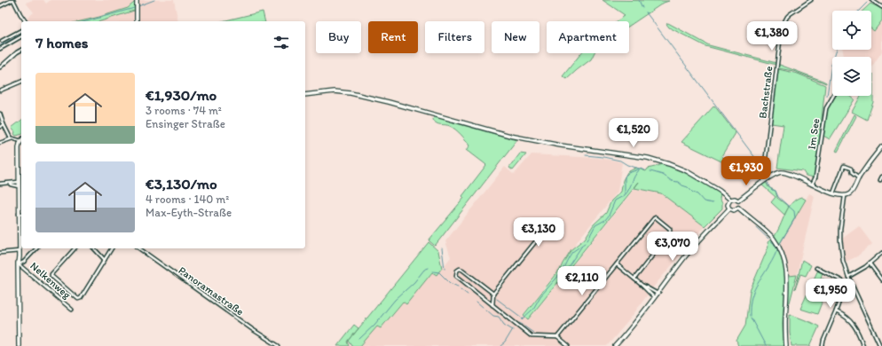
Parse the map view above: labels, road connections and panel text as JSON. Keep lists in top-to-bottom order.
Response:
{
  "streets": {
    "street": [
      "Bachstraße",
      "Im See",
      "Nelkenweg",
      "Panoramastraße"
    ]
  },
  "page": {
    "price": [
      "€1,380",
      "€1,520",
      "€1,930",
      "€3,130",
      "€3,070",
      "€2,110",
      "€1,950"
    ],
    "chip": [
      "Buy",
      "Rent",
      "Filters",
      "New",
      "Apartment"
    ],
    "heading": "7 homes",
    "list": [
      {
        "name": "€1,930/mo",
        "note": "3 rooms · 74 m² · Ensinger Straße"
      },
      {
        "name": "€3,130/mo",
        "note": "4 rooms · 140 m² · Max-Eyth-Straße"
      }
    ]
  }
}
